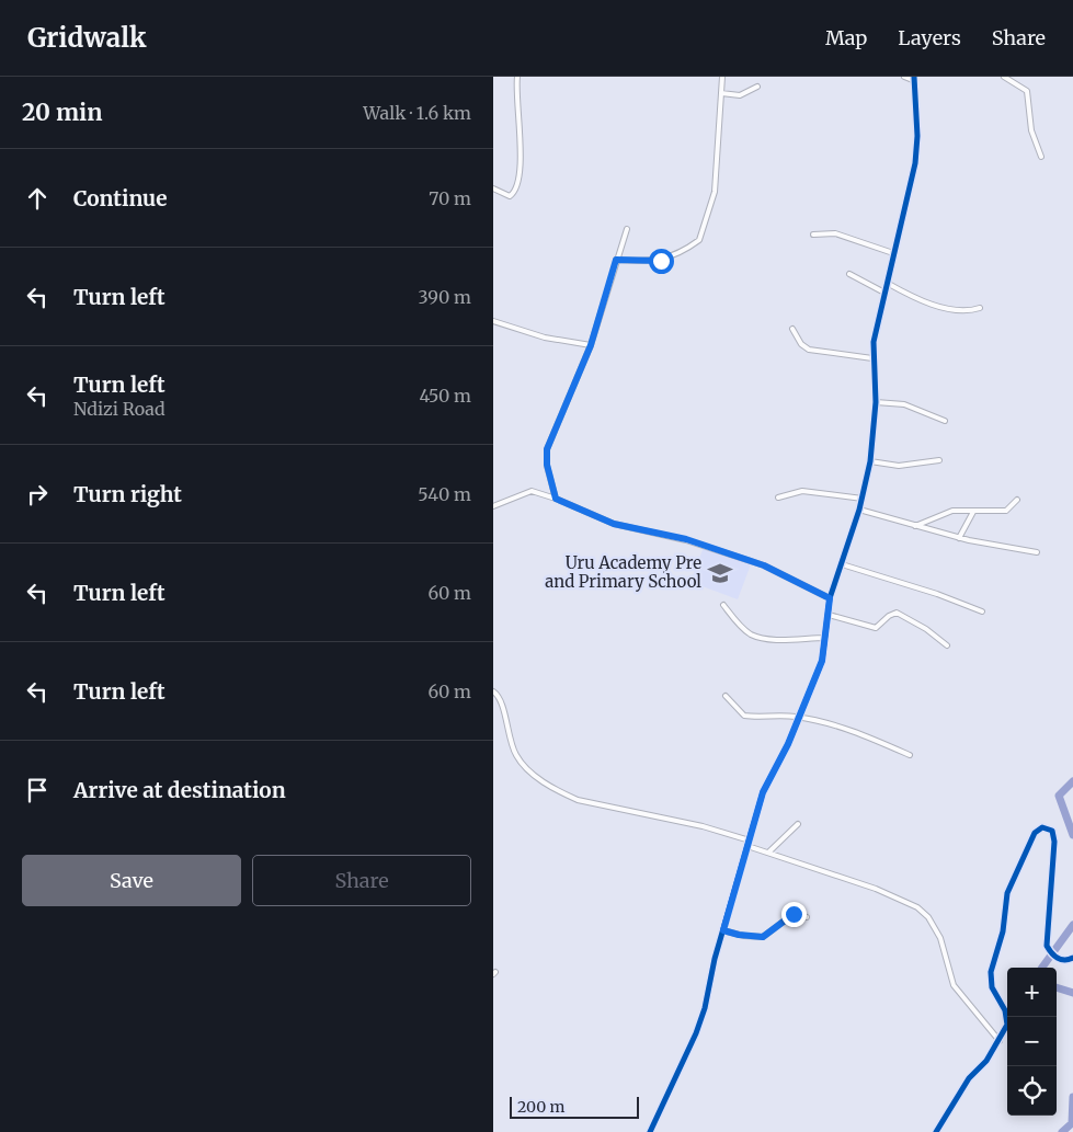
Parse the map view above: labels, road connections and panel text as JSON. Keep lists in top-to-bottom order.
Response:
{
  "places": {
    "school or university": ["Uru Academy Pre and Primary School"]
  },
  "scale_bar": "200 m",
  "page": {
    "header": "Gridwalk",
    "nav": ["Map", "Layers", "Share"],
    "heading": ["20 min", "Walk · 1.6 km"],
    "list": [
      ["Continue", "70 m"],
      ["Turn left", "390 m"],
      ["Turn left", "Ndizi Road", "450 m"],
      ["Turn right", "540 m"],
      ["Turn left", "60 m"],
      ["Turn left", "60 m"],
      "Arrive at destination"
    ],
    "buttons": ["Save", "Share"],
    "map_buttons": ["+", "−"],
    "scale": "200 m"
  }
}
